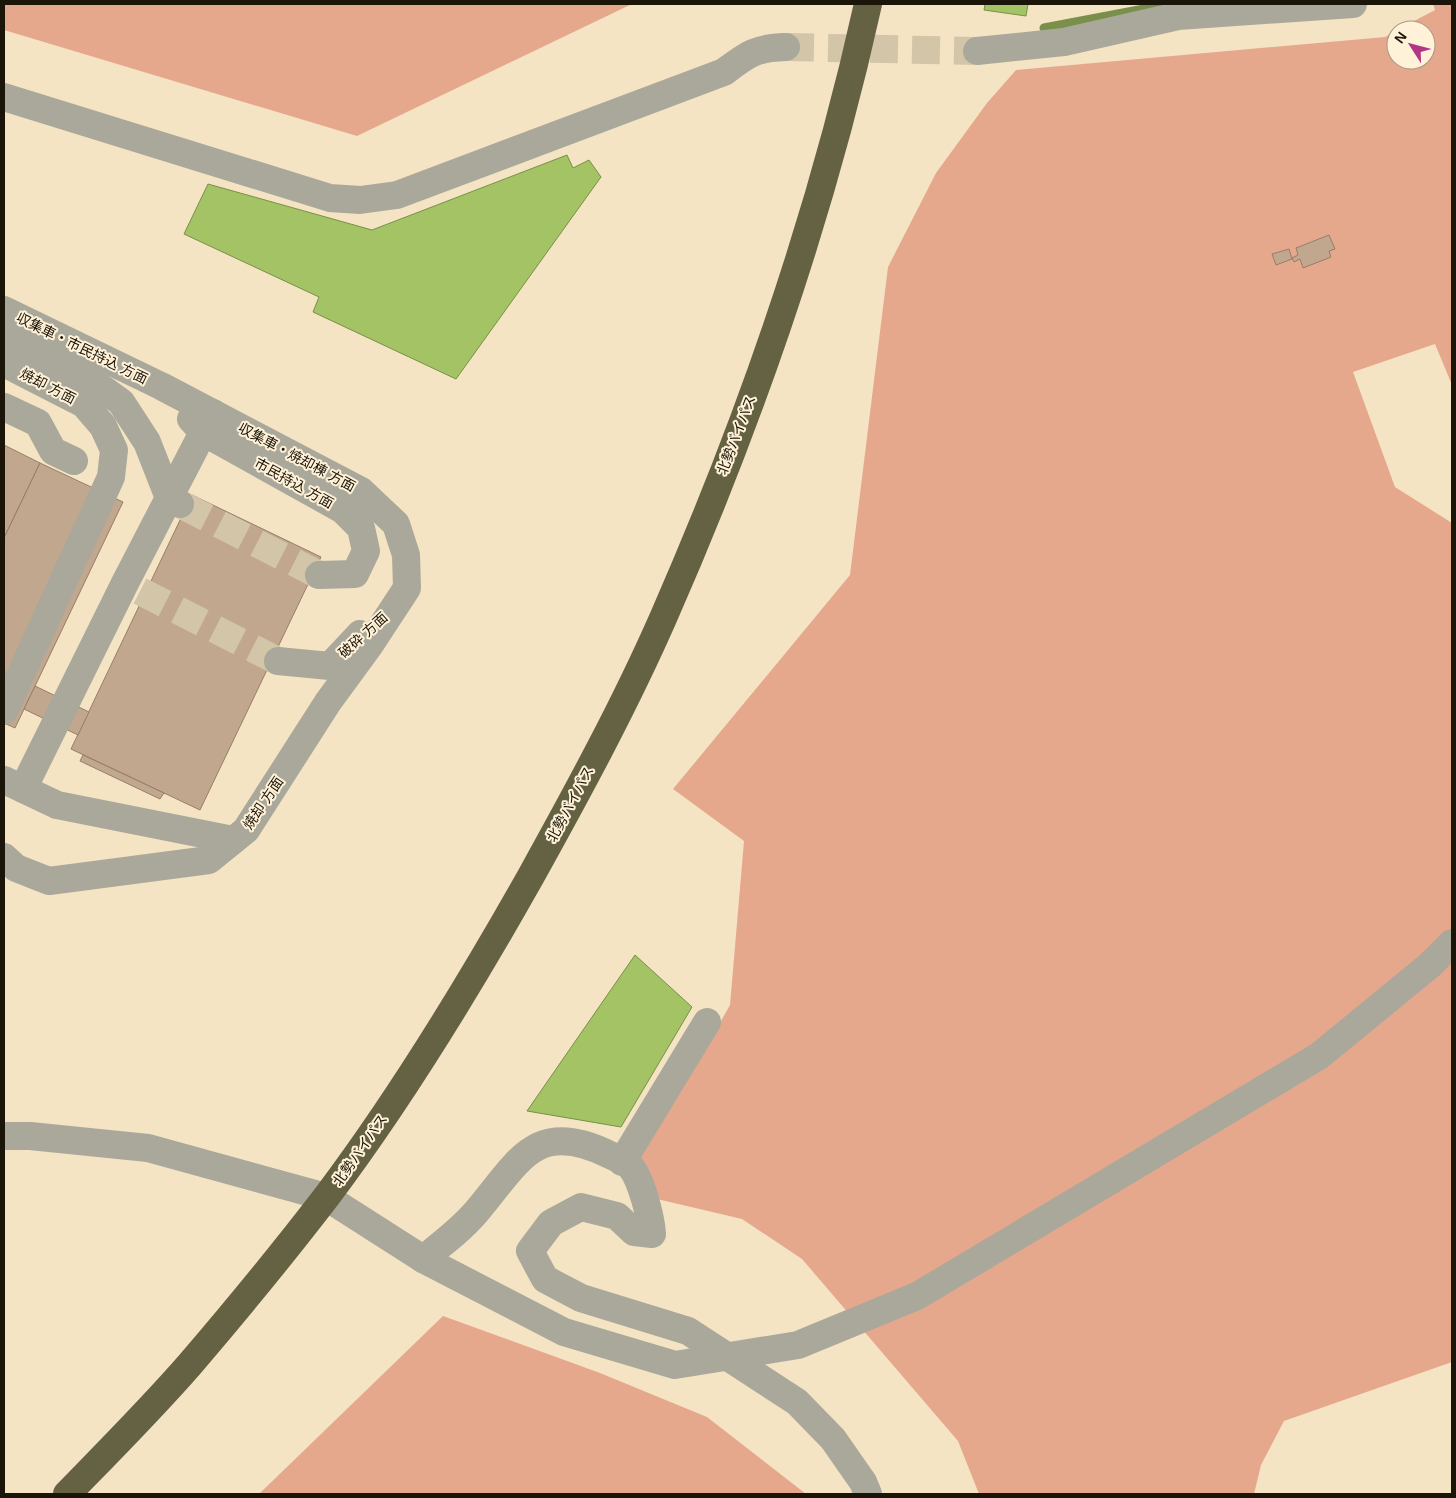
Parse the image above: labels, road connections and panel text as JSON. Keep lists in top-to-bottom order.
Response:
{
  "streets": {
    "highway": ["北勢バイパス"],
    "street": [
      "収集車・市民持込 方面",
      "焼却 方面",
      "収集車・焼却棟 方面",
      "市民持込 方面",
      "破砕 方面"
    ]
  },
  "crossings": [
    ["収集車・市民持込 方面", "収集車・焼却棟 方面"],
    ["焼却 方面", "収集車・焼却棟 方面"],
    ["焼却 方面", "破砕 方面"],
    ["収集車・焼却棟 方面", "市民持込 方面"],
    ["収集車・焼却棟 方面", "破砕 方面"]
  ],
  "north": "top left"
}
